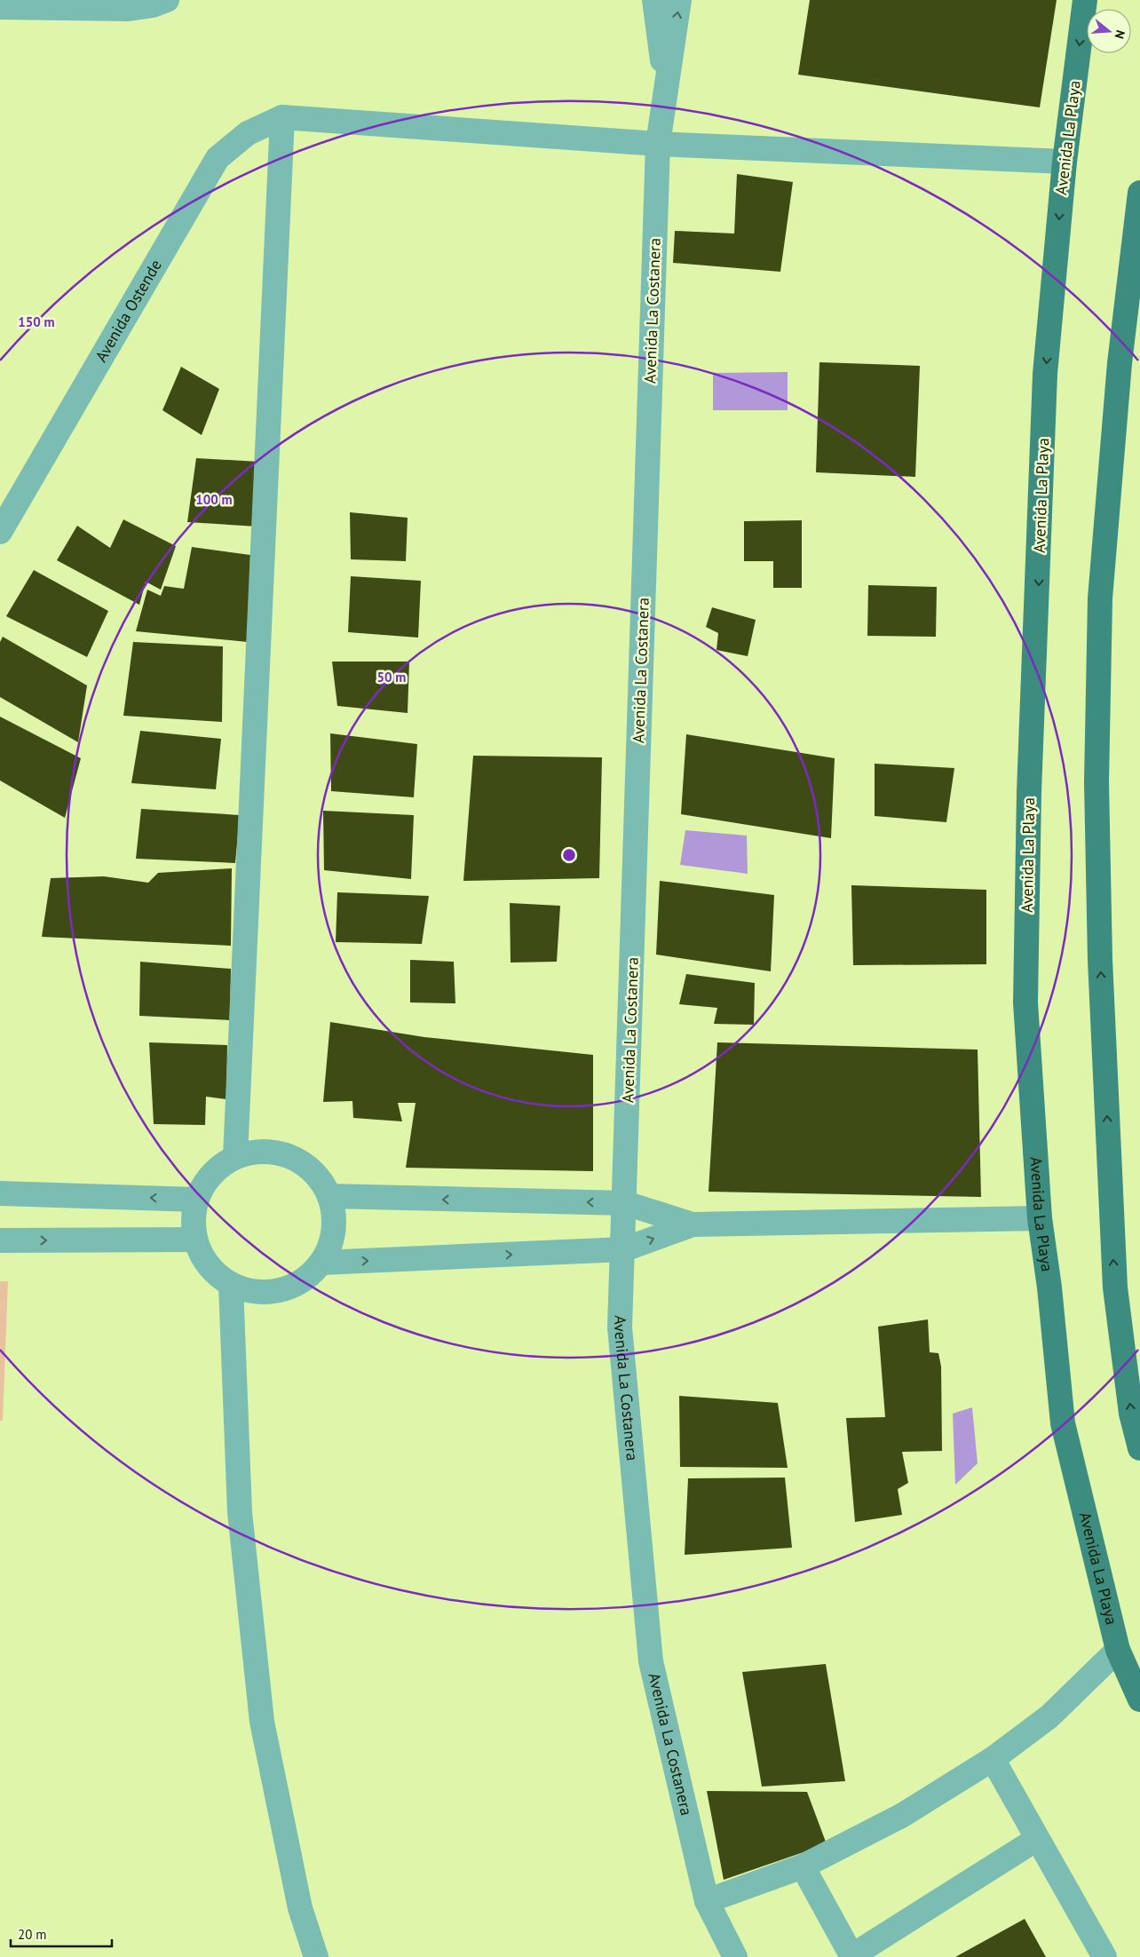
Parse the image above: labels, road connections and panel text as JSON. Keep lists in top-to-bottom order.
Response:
{
  "streets": {
    "main road": ["Avenida La Playa"],
    "street": ["Avenida La Costanera", "Avenida Ostende"]
  },
  "scale_bar": "20 m",
  "north": "right",
  "rings": ["150 m", "100 m", "50 m"]
}
